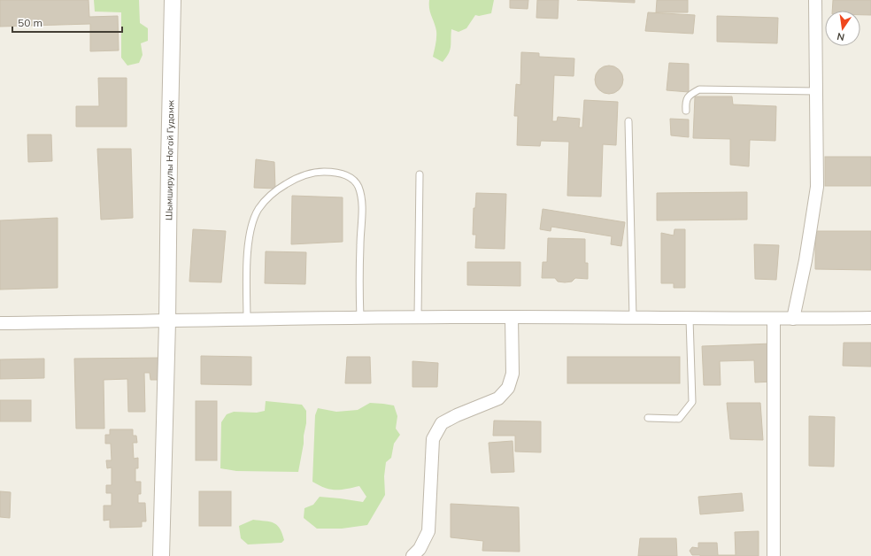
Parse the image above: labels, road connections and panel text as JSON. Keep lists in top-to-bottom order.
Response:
{
  "streets": {
    "street": ["Шымширулы Ногай Гудамж"]
  },
  "scale_bar": "50 m",
  "north": "bottom"
}
